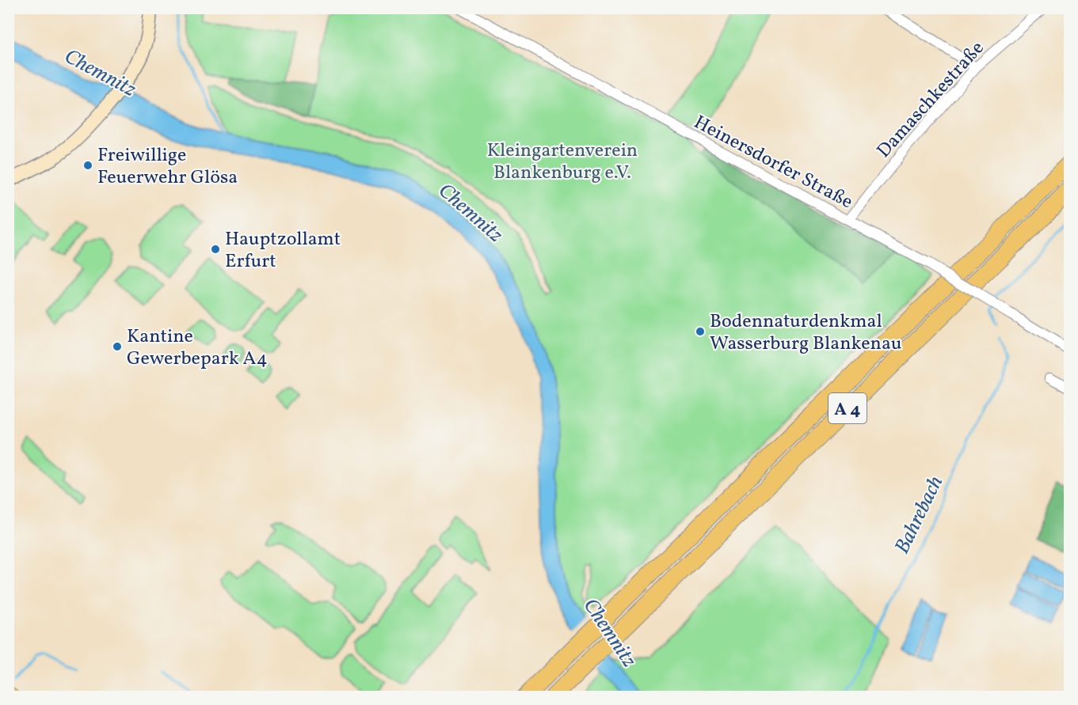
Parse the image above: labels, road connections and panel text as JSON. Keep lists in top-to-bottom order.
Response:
{
  "streets": {
    "highway": ["A 4"],
    "street": ["Damaschkestraße", "Heinersdorfer Straße"]
  },
  "crossings": [
    ["Damaschkestraße", "Heinersdorfer Straße"]
  ],
  "water": ["Chemnitz", "Bahrebach"],
  "parks": ["Kleingartenverein Blankenburg e.V."],
  "places": [
    "Freiwillige Feuerwehr Glösa",
    "Hauptzollamt Erfurt",
    "Bodennaturdenkmal Wasserburg Blankenau",
    "Kantine Gewerbepark A4"
  ]
}
